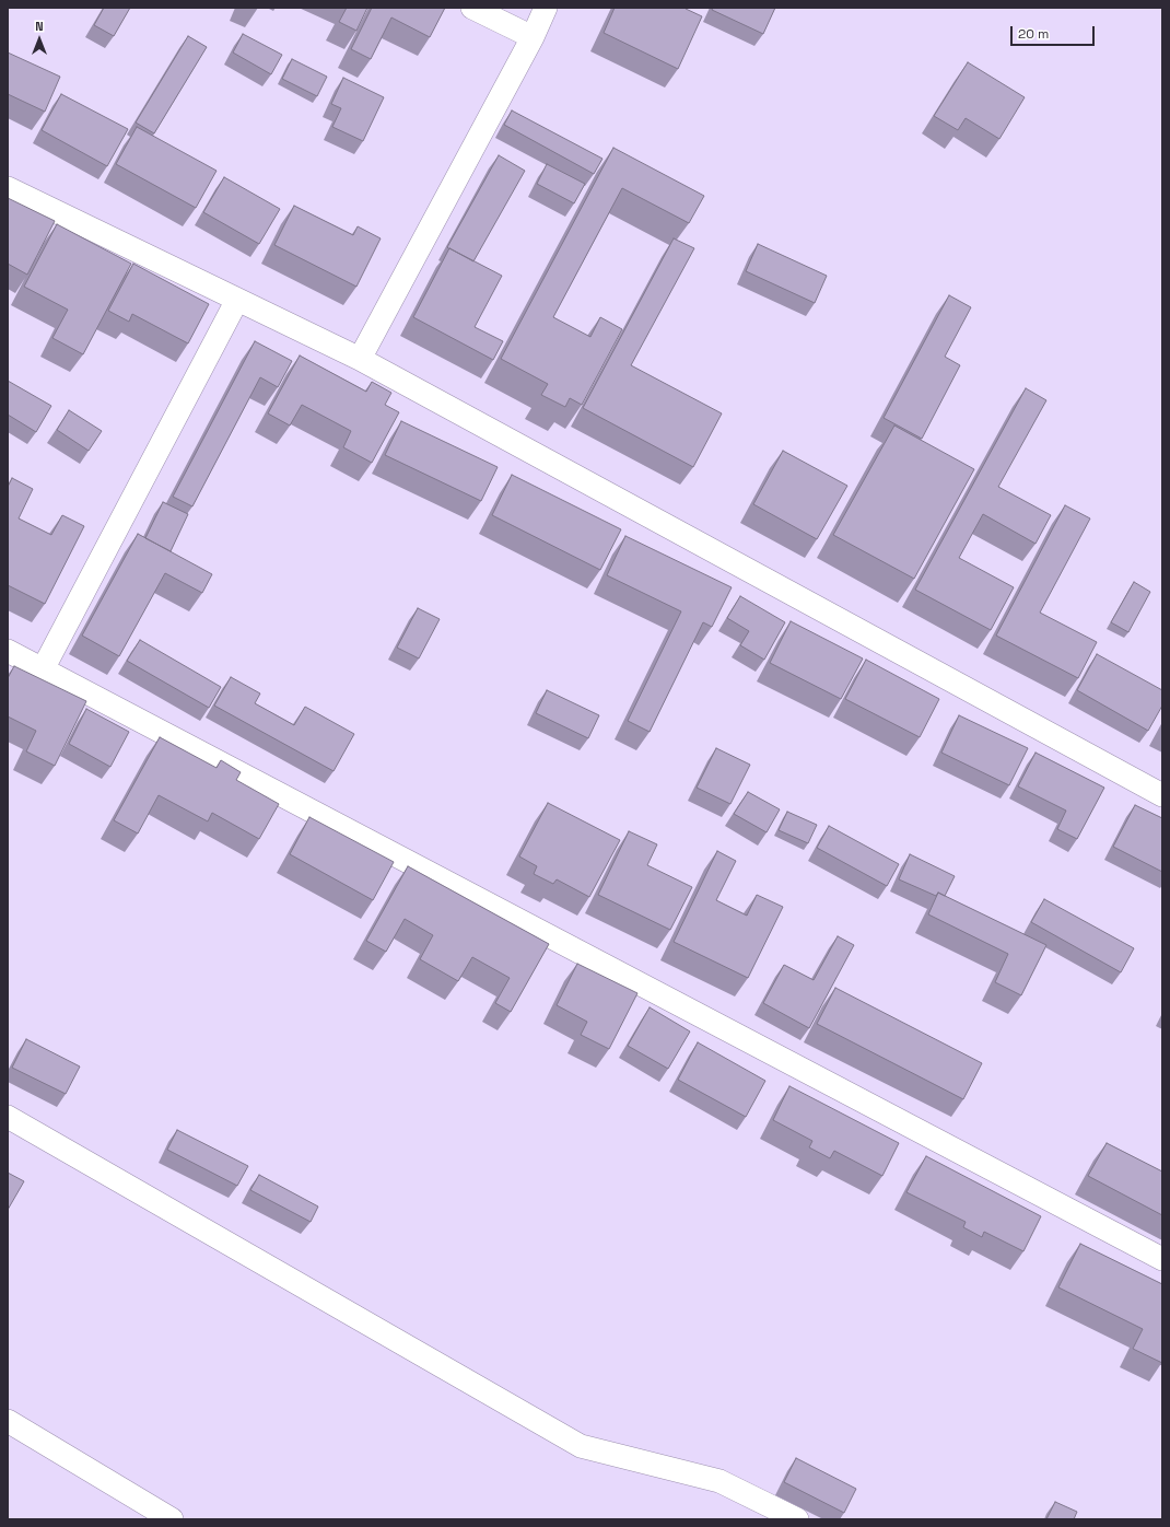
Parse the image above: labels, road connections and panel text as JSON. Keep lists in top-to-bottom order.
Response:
{
  "scale_bar": "20 m",
  "north": "top"
}
